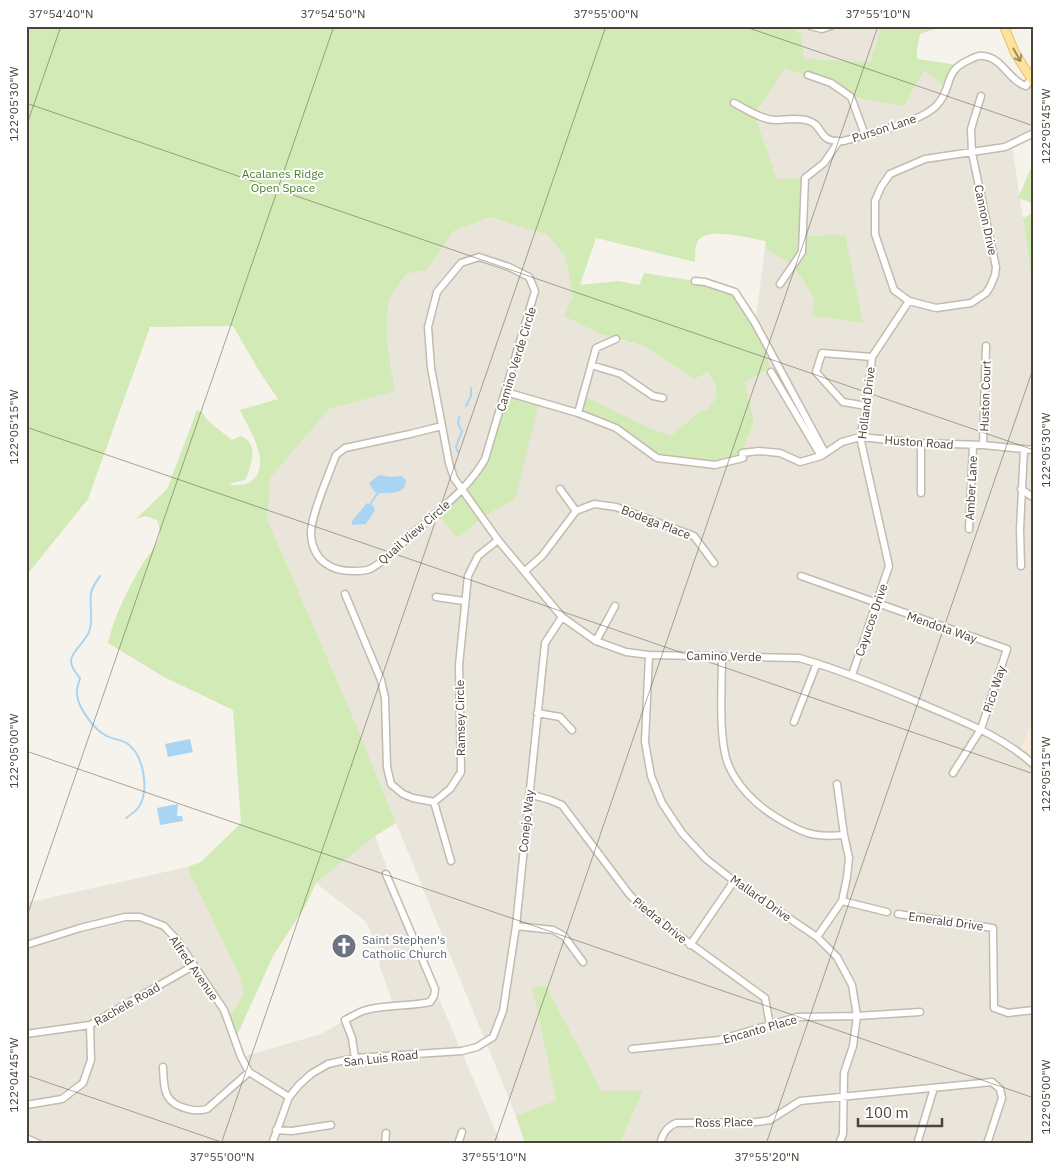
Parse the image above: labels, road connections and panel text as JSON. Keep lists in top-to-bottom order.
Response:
{
  "streets": {
    "street": [
      "Purson Lane",
      "Cannon Drive",
      "Camino Verde Circle",
      "Huston Court",
      "Holland Drive",
      "Huston Road",
      "Amber Lane",
      "Bodega Place",
      "Quail View Circle",
      "Cayucos Drive",
      "Mendota Way",
      "Camino Verde",
      "Pico Way",
      "Ramsey Circle",
      "Conejo Way",
      "Mallard Drive",
      "Piedra Drive",
      "Emerald Drive",
      "Alfred Avenue",
      "Rachele Road",
      "Encanto Place",
      "San Luis Road",
      "Ross Place"
    ]
  },
  "crossings": [
    ["Cannon Drive", "Holland Drive"],
    ["Camino Verde Circle", "Huston Road"],
    ["Camino Verde Circle", "Quail View Circle"],
    ["Camino Verde Circle", "Camino Verde"],
    ["Huston Court", "Huston Road"],
    ["Holland Drive", "Huston Road"],
    ["Holland Drive", "Cayucos Drive"],
    ["Huston Road", "Amber Lane"],
    ["Quail View Circle", "Camino Verde"],
    ["Cayucos Drive", "Mendota Way"],
    ["Cayucos Drive", "Camino Verde"],
    ["Mendota Way", "Pico Way"],
    ["Camino Verde", "Pico Way"],
    ["Camino Verde", "Ramsey Circle"],
    ["Camino Verde", "Conejo Way"],
    ["Camino Verde", "Mallard Drive"],
    ["Conejo Way", "Piedra Drive"],
    ["Conejo Way", "San Luis Road"],
    ["Mallard Drive", "Encanto Place"],
    ["Mallard Drive", "Ross Place"],
    ["Piedra Drive", "Encanto Place"],
    ["Alfred Avenue", "Rachele Road"]
  ],
  "parks": ["Acalanes Ridge Open Space"],
  "places": {
    "church": ["Saint Stephen's Catholic Church"]
  },
  "scale_bar": "100 m",
  "coordinates": [
    "37°54'40\"N",
    "37°54'50\"N",
    "37°55'00\"N",
    "37°55'10\"N",
    "122°05'30\"W",
    "122°05'45\"W",
    "122°05'15\"W",
    "122°05'00\"W",
    "122°04'45\"W",
    "37°55'20\"N"
  ]
}
